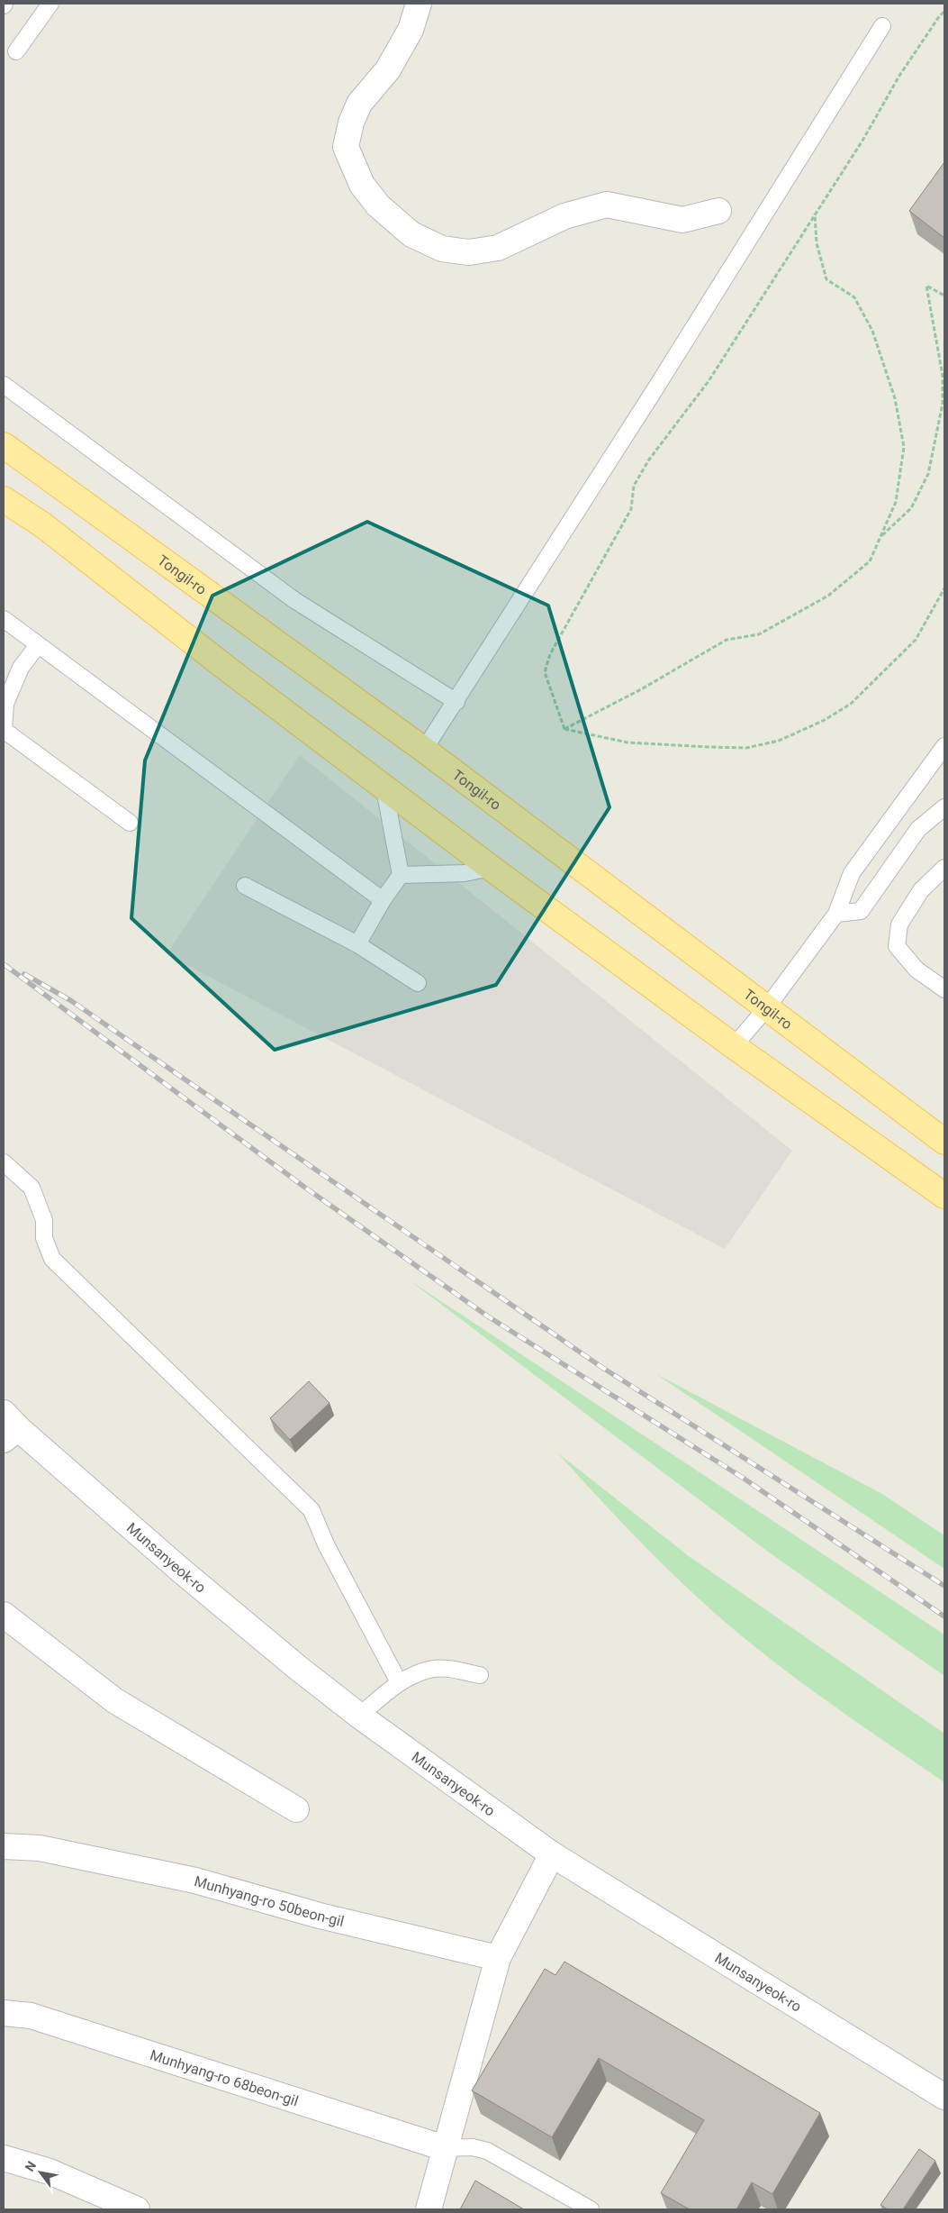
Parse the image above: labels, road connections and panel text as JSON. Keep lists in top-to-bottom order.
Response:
{
  "streets": {
    "main road": ["Tongil-ro"],
    "street": ["Munsanyeok-ro", "Munhyang-ro 50beon-gil", "Munhyang-ro 68beon-gil"]
  },
  "north": "top left"
}
